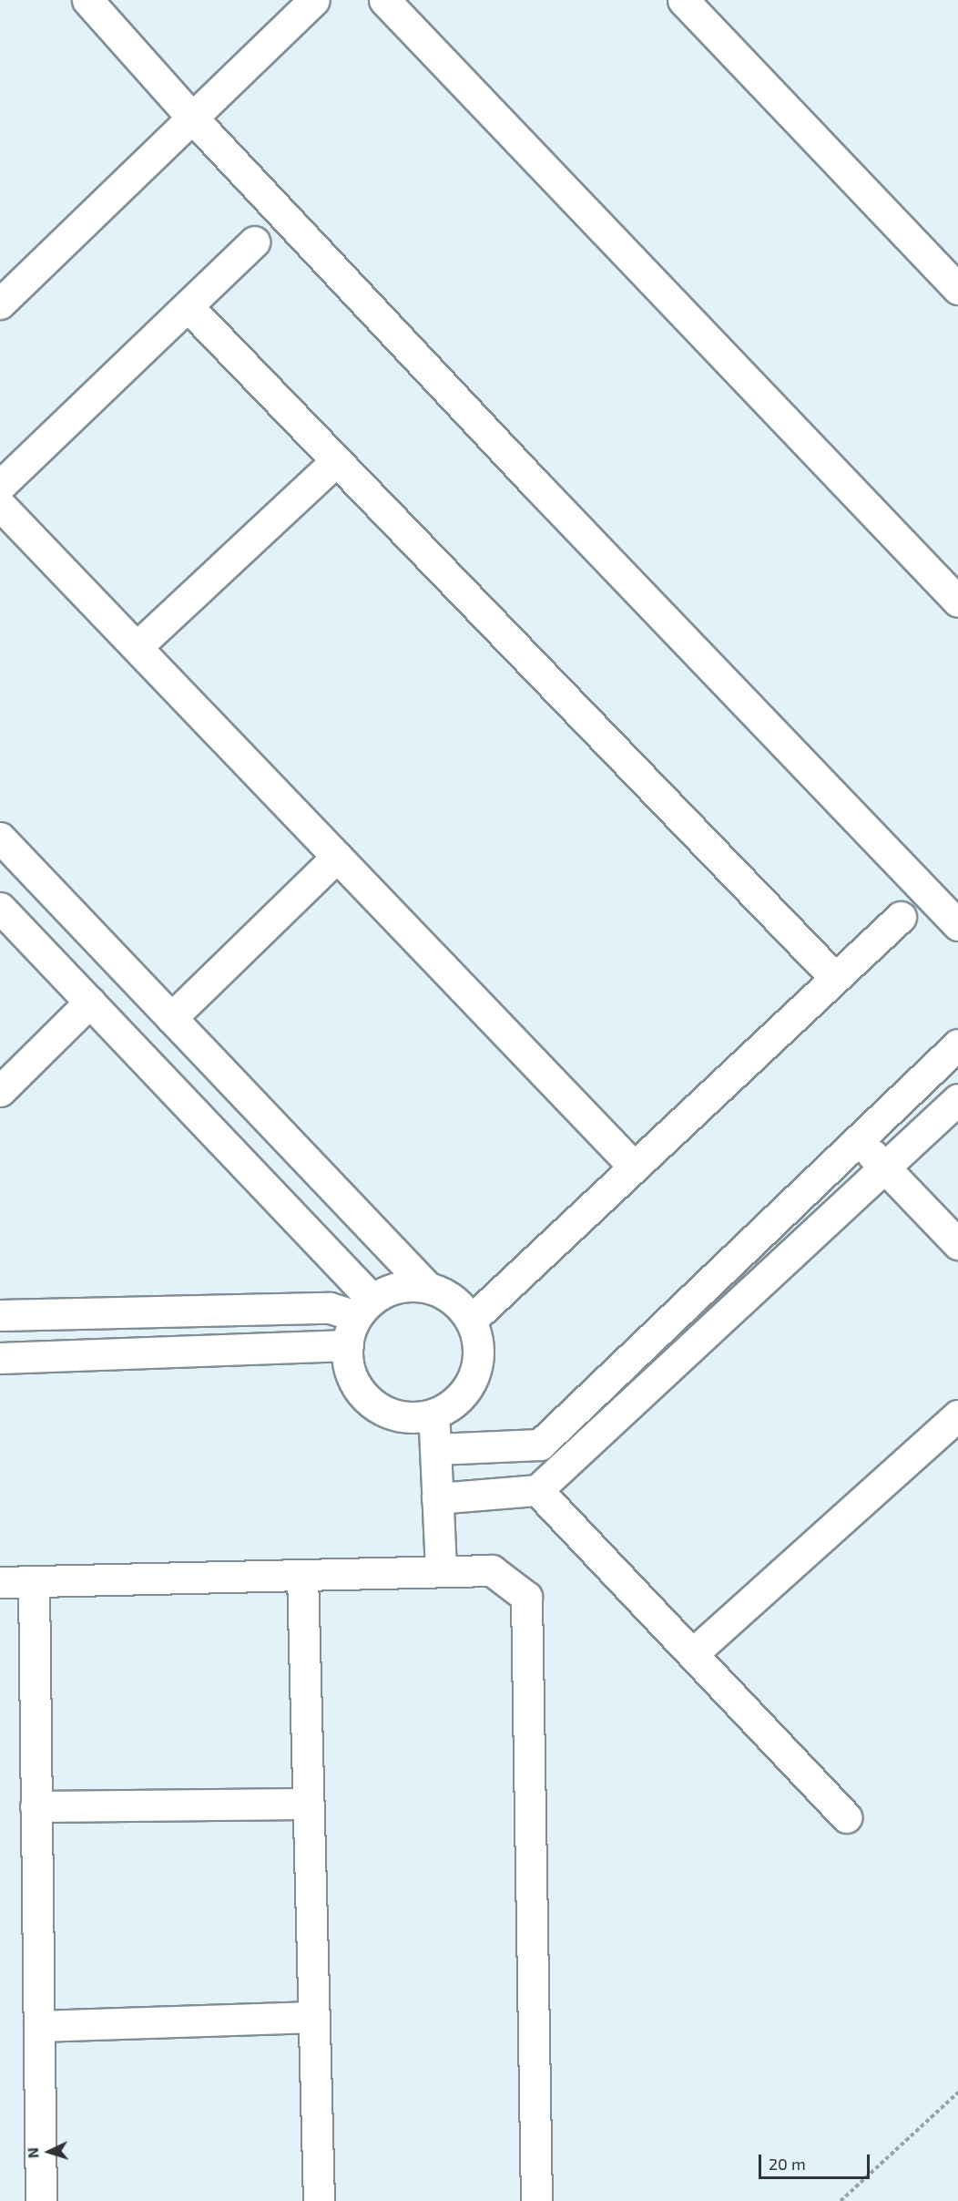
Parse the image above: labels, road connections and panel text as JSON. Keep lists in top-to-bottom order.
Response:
{
  "scale_bar": "20 m",
  "north": "left"
}
